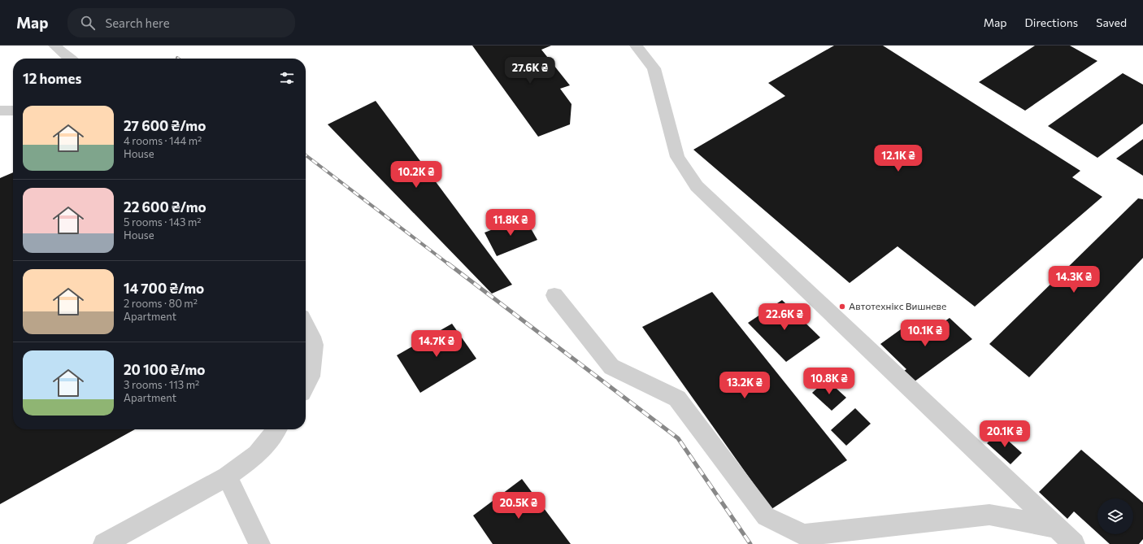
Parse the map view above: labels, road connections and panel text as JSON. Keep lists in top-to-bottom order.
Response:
{
  "places": ["Автотехнікс Вишневе"],
  "page": {
    "header": "Map",
    "search": "Search here",
    "nav": ["Map", "Directions", "Saved"],
    "price": [
      "27.6K ₴",
      "12.1K ₴",
      "10.2K ₴",
      "11.8K ₴",
      "14.3K ₴",
      "22.6K ₴",
      "10.1K ₴",
      "14.7K ₴",
      "10.8K ₴",
      "13.2K ₴",
      "20.1K ₴",
      "20.5K ₴"
    ],
    "heading": "12 homes",
    "list": [
      {
        "name": "27 600 ₴/mo",
        "note": "4 rooms · 144 m² · House"
      },
      {
        "name": "22 600 ₴/mo",
        "note": "5 rooms · 143 m² · House"
      },
      {
        "name": "14 700 ₴/mo",
        "note": "2 rooms · 80 m² · Apartment"
      },
      {
        "name": "20 100 ₴/mo",
        "note": "3 rooms · 113 m² · Apartment"
      }
    ]
  }
}
